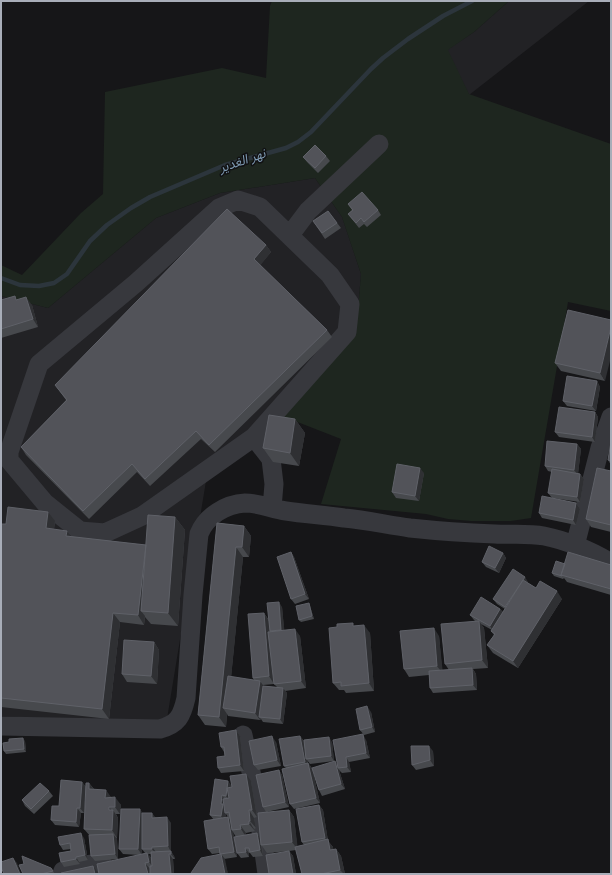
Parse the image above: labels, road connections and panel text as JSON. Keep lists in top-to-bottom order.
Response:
{
  "water": ["نهر الغدير"]
}
